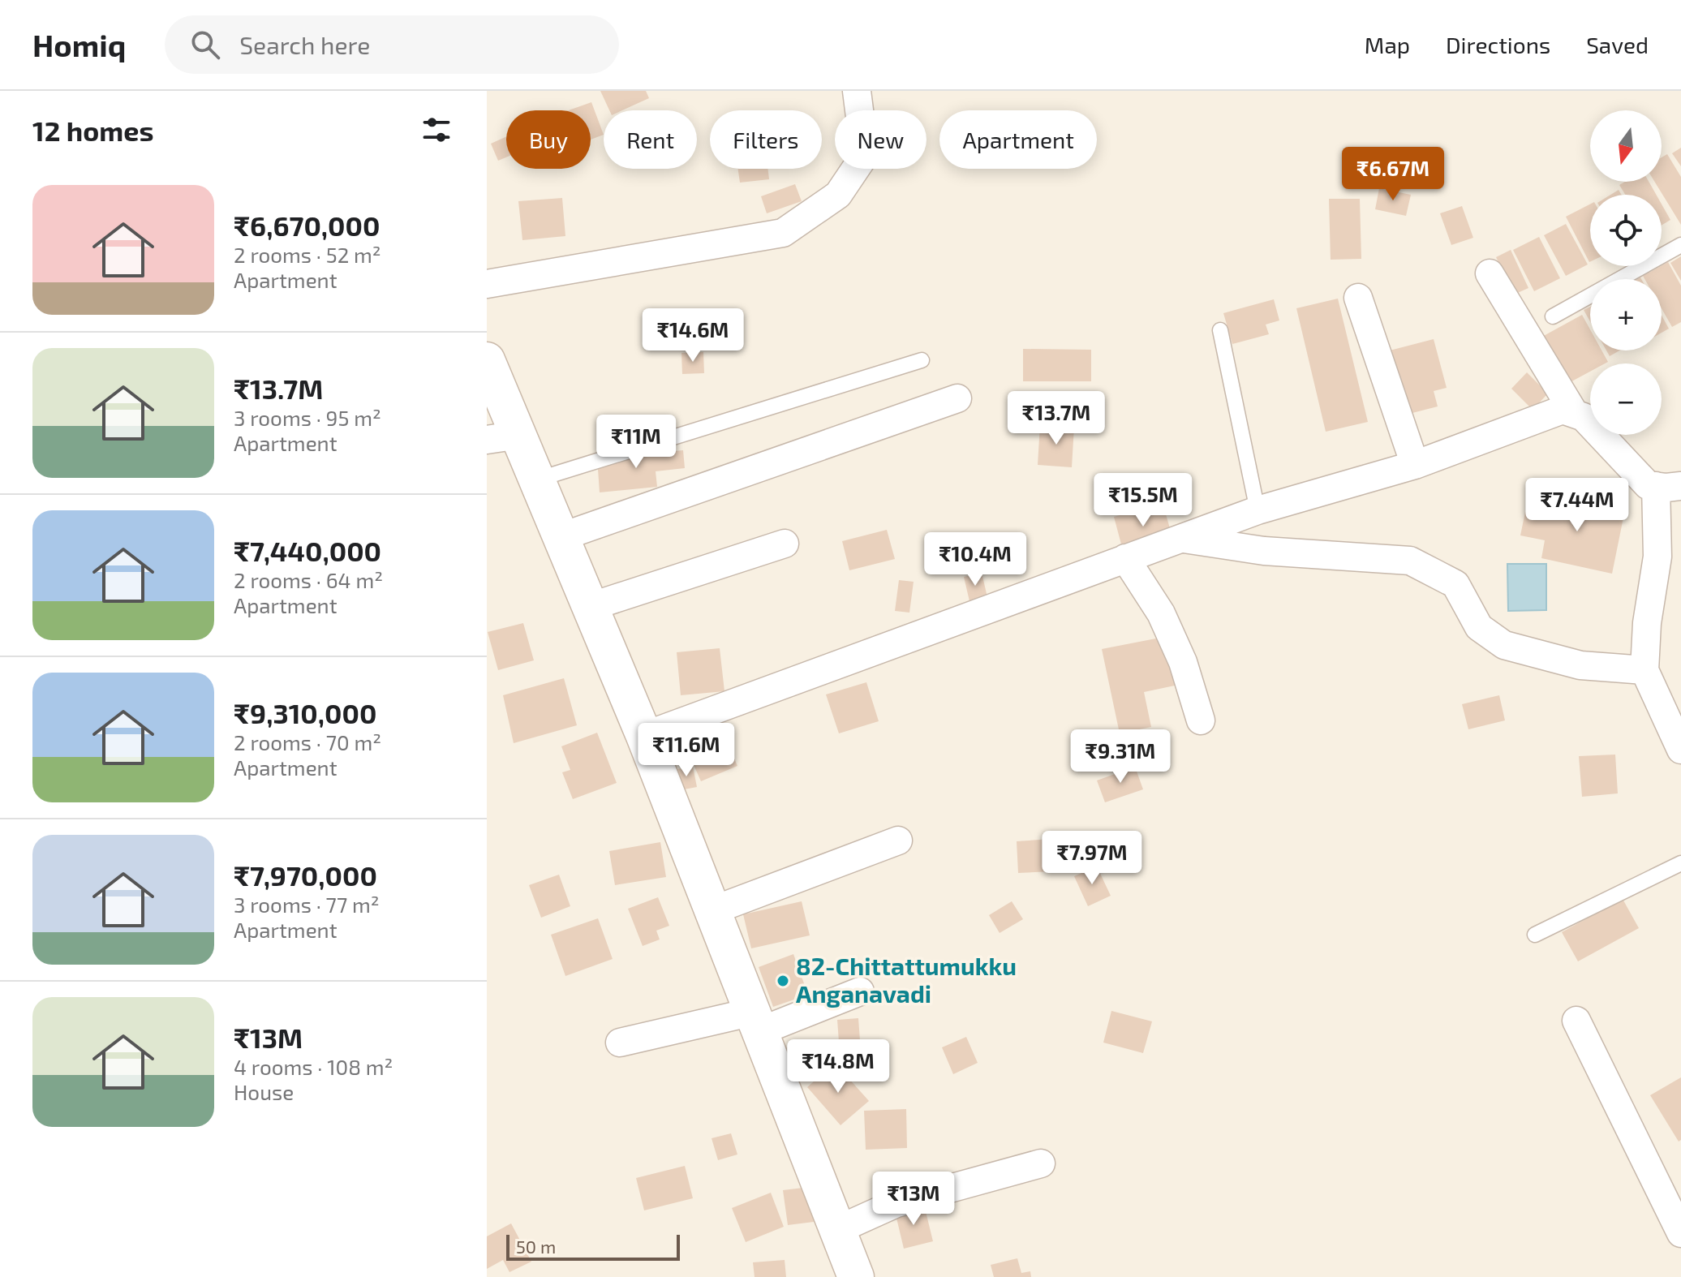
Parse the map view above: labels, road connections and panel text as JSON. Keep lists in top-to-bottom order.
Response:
{
  "places": ["82-Chittattumukku Anganavadi"],
  "scale_bar": "50 m",
  "north": "bottom",
  "page": {
    "header": "Homiq",
    "search": "Search here",
    "nav": ["Map", "Directions", "Saved"],
    "heading": "12 homes",
    "map_buttons": ["+", "−"],
    "chip": [
      "Buy",
      "Rent",
      "Filters",
      "New",
      "Apartment"
    ],
    "price": [
      "₹6.67M",
      "₹14.6M",
      "₹13.7M",
      "₹11M",
      "₹15.5M",
      "₹7.44M",
      "₹10.4M",
      "₹11.6M",
      "₹9.31M",
      "₹7.97M",
      "₹14.8M",
      "₹13M"
    ],
    "list": [
      {
        "name": "₹6,670,000",
        "note": "2 rooms · 52 m² · Apartment"
      },
      {
        "name": "₹13.7M",
        "note": "3 rooms · 95 m² · Apartment"
      },
      {
        "name": "₹7,440,000",
        "note": "2 rooms · 64 m² · Apartment"
      },
      {
        "name": "₹9,310,000",
        "note": "2 rooms · 70 m² · Apartment"
      },
      {
        "name": "₹7,970,000",
        "note": "3 rooms · 77 m² · Apartment"
      },
      {
        "name": "₹13M",
        "note": "4 rooms · 108 m² · House"
      }
    ],
    "scale": "50 m"
  }
}
